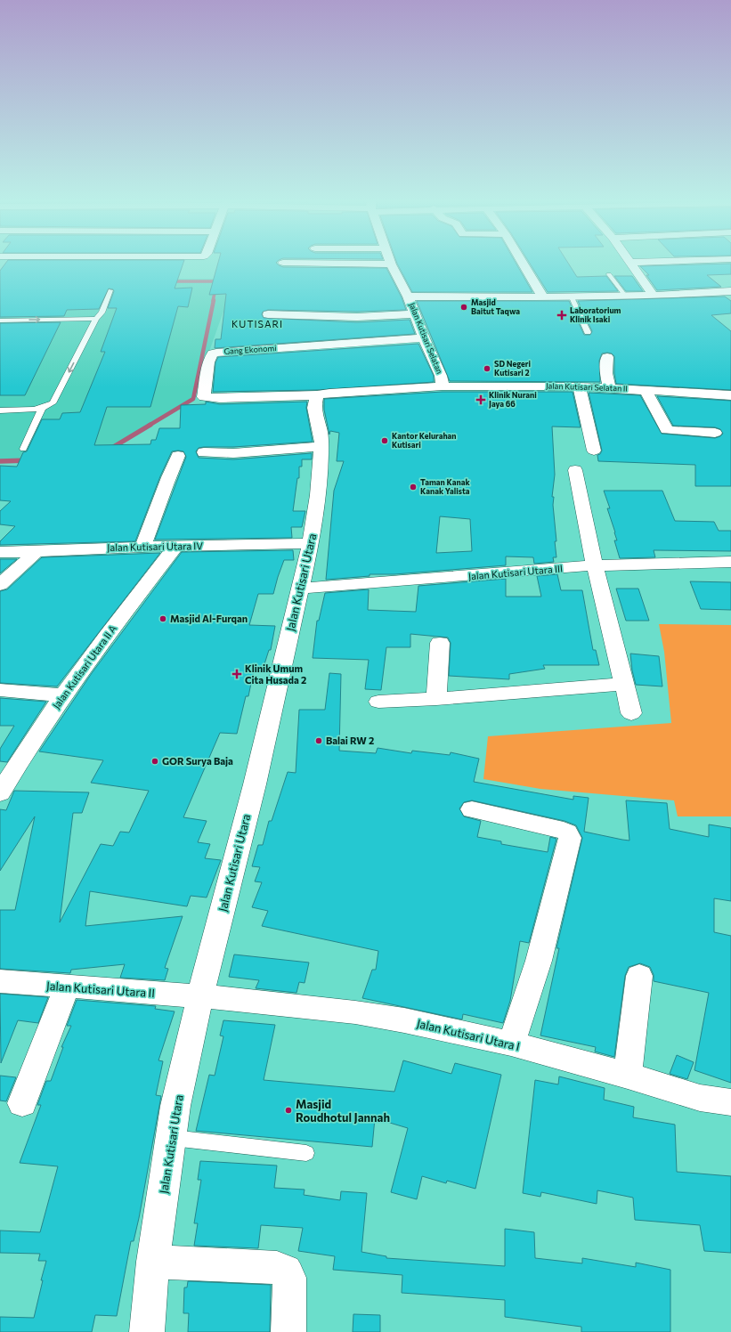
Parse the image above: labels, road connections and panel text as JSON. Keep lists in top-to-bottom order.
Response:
{
  "streets": {
    "street": [
      "Jalan Kutisari Selatan",
      "Gang Ekonomi",
      "Jalan Kutisari Selatan II",
      "Jalan Kutisari Utara IV",
      "Jalan Kutisari Utara III",
      "Jalan Kutisari Utara",
      "Jalan Kutisari Utara II A",
      "Jalan Kutisari Utara II",
      "Jalan Kutisari Utara I"
    ]
  },
  "crossings": [
    ["Jalan Kutisari Selatan", "Gang Ekonomi"],
    ["Jalan Kutisari Selatan", "Jalan Kutisari Selatan II"],
    ["Jalan Kutisari Selatan", "Jalan Kutisari Utara"],
    ["Gang Ekonomi", "Jalan Kutisari Utara"],
    ["Jalan Kutisari Utara IV", "Jalan Kutisari Utara"],
    ["Jalan Kutisari Utara IV", "Jalan Kutisari Utara II A"],
    ["Jalan Kutisari Utara III", "Jalan Kutisari Utara"],
    ["Jalan Kutisari Utara", "Jalan Kutisari Utara II"],
    ["Jalan Kutisari Utara", "Jalan Kutisari Utara I"],
    ["Jalan Kutisari Utara II", "Jalan Kutisari Utara I"]
  ],
  "districts": ["KUTISARI"],
  "places": {
    "other": [
      "Masjid Baitut Taqwa",
      "SD Negeri Kutisari 2",
      "Kantor Kelurahan Kutisari",
      "Taman Kanak Kanak Yalista",
      "Masjid Al-Furqan",
      "Balai RW 2",
      "GOR Surya Baja",
      "Masjid Roudhotul Jannah"
    ],
    "health": ["Laboratorium Klinik Isaki", "Klinik Nurani Jaya 66", "Klinik Umum Cita Husada 2"]
  }
}
